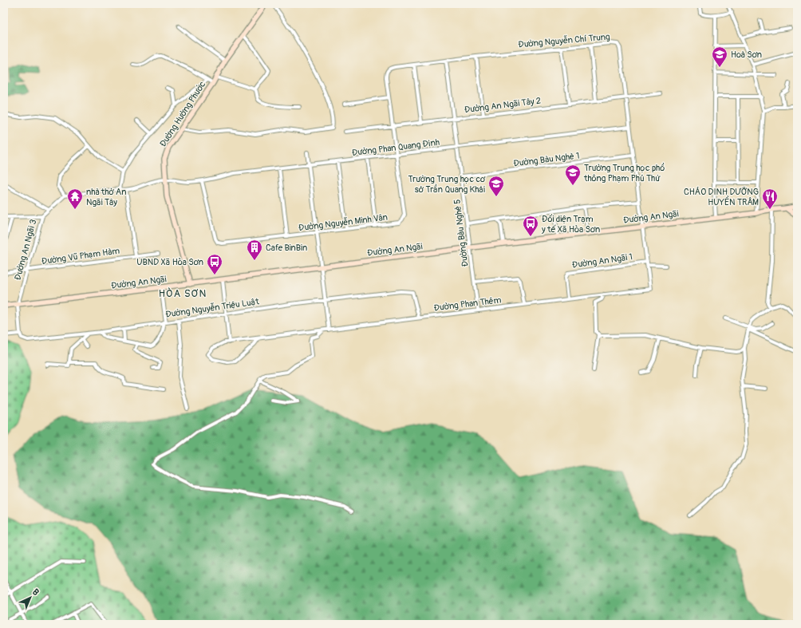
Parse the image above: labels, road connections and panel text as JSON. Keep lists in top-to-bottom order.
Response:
{
  "streets": {
    "main road": ["Đường Hưởng Phước", "Đường An Ngãi"],
    "street": [
      "Đường Nguyễn Chí Trung",
      "Đường An Ngãi Tây 2",
      "Đường Phan Quang Định",
      "Đường Bàu Nghè 1",
      "Đường Nguyễn Minh Vân",
      "Đường Bàu Nghè 5",
      "Đường An Ngãi 3",
      "Đường Vũ Phạm Hàm",
      "Đường An Ngãi 1",
      "Đường Phan Thêm",
      "Đường Nguyễn Triệu Luật"
    ]
  },
  "crossings": [
    ["Đường Nguyễn Chí Trung", "Đường An Ngãi Tây 2"],
    ["Đường Nguyễn Chí Trung", "Đường Phan Quang Định"],
    ["Đường Nguyễn Chí Trung", "Đường Bàu Nghè 1"],
    ["Đường Nguyễn Chí Trung", "Đường An Ngãi"],
    ["Đường Nguyễn Chí Trung", "Đường Nguyễn Minh Vân"],
    ["Đường Nguyễn Chí Trung", "Đường Bàu Nghè 5"],
    ["Đường Nguyễn Chí Trung", "Đường Phan Thêm"],
    ["Đường An Ngãi Tây 2", "Đường Nguyễn Minh Vân"],
    ["Đường An Ngãi Tây 2", "Đường Bàu Nghè 5"],
    ["Đường Hưởng Phước", "Đường Phan Quang Định"],
    ["Đường Hưởng Phước", "Đường An Ngãi"],
    ["Đường Phan Quang Định", "Đường Nguyễn Minh Vân"],
    ["Đường Phan Quang Định", "Đường Bàu Nghè 5"],
    ["Đường Bàu Nghè 1", "Đường Bàu Nghè 5"],
    ["Đường An Ngãi", "Đường Bàu Nghè 5"],
    ["Đường An Ngãi", "Đường An Ngãi 3"],
    ["Đường An Ngãi", "Đường Phan Thêm"],
    ["Đường Bàu Nghè 5", "Đường Phan Thêm"],
    ["Đường An Ngãi 3", "Đường Vũ Phạm Hàm"],
    ["Đường An Ngãi 1", "Đường Phan Thêm"],
    ["Đường Phan Thêm", "Đường Nguyễn Triệu Luật"]
  ],
  "districts": ["HÒA SƠN"],
  "places": {
    "school or university": ["Hoà Sơn", "Trường Trung học phổ thông Phạm Phú Thứ", "Trường Trung học cơ sở Trần Quang Khải"],
    "temple": ["nhà thờ An Ngãi Tây"],
    "restaurant": ["CHÁO DINH DƯỠNG HUYỀN TRÂM"],
    "bus stop": ["Đối diện Trạm y tế Xã Hòa Sơn", "UBND Xã Hòa Sơn"],
    "building": ["Cafe BinBin"]
  },
  "north": "top right"
}
